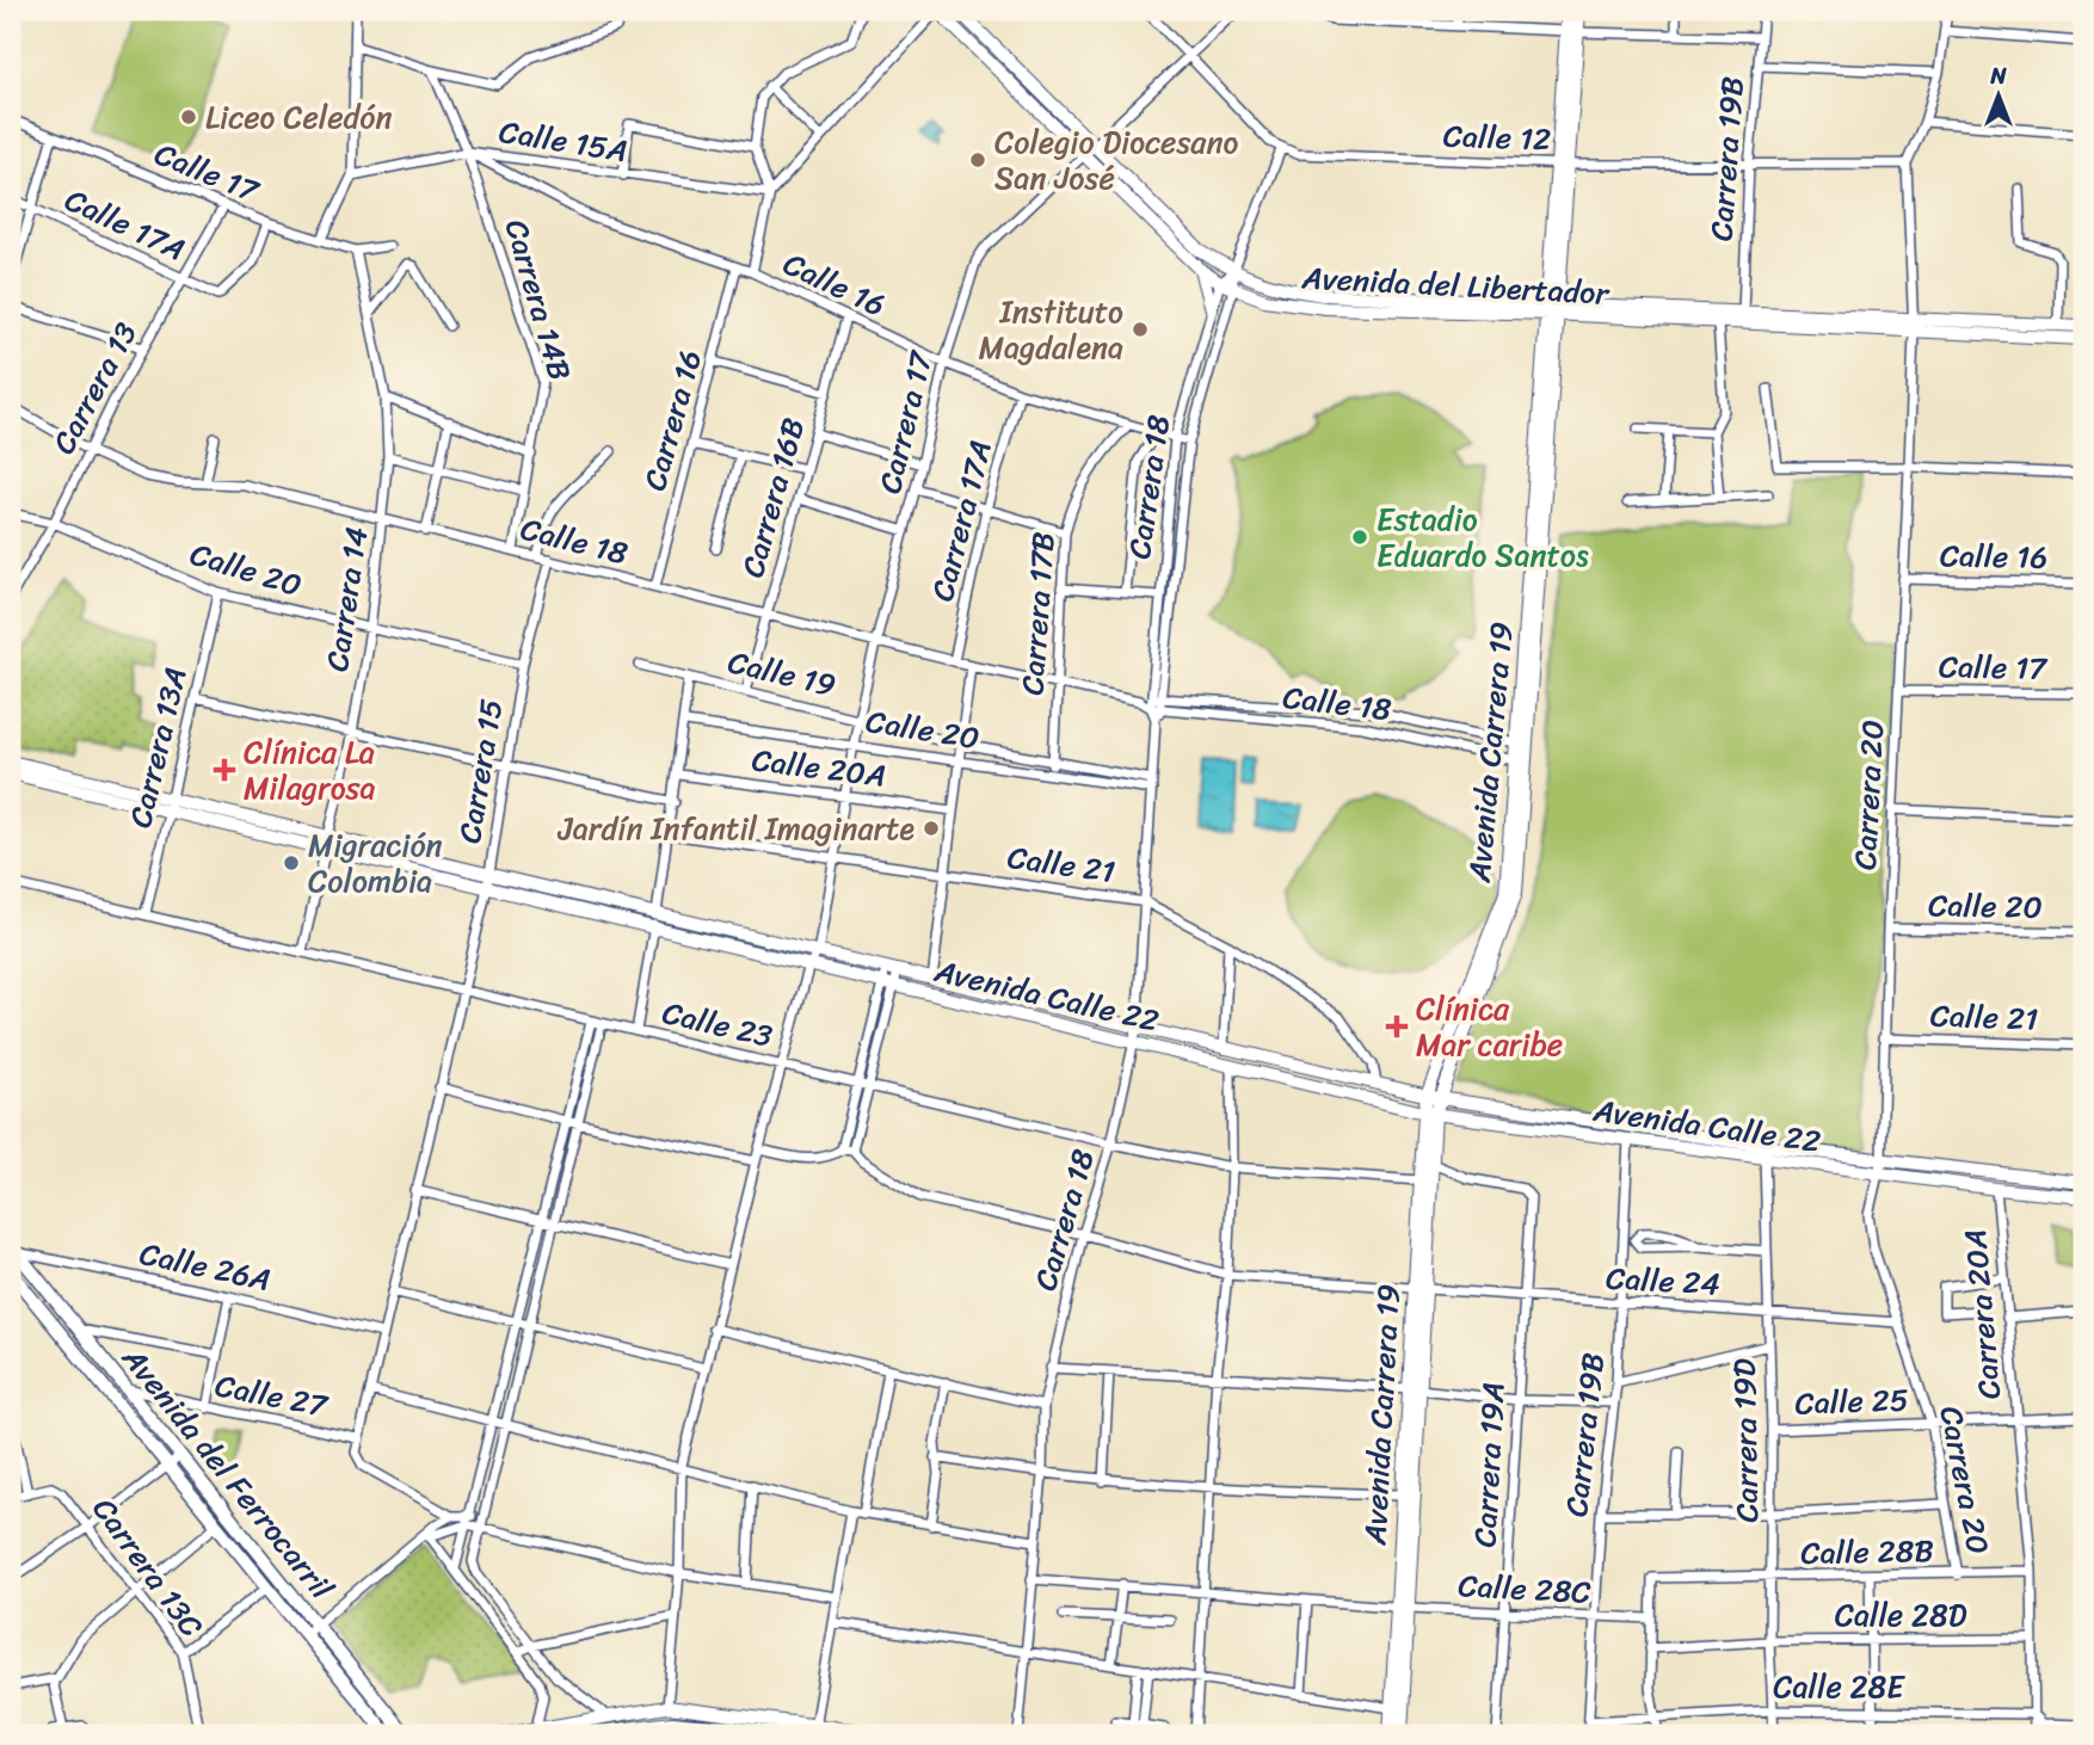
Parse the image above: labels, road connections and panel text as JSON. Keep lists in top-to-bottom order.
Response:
{
  "streets": {
    "main road": [
      "Avenida del Libertador",
      "Avenida Carrera 19",
      "Avenida Calle 22",
      "Avenida del Ferrocarril"
    ],
    "street": [
      "Calle 12",
      "Calle 15A",
      "Carrera 19B",
      "Calle 17",
      "Calle 17A",
      "Calle 16",
      "Carrera 14B",
      "Carrera 13",
      "Carrera 16",
      "Carrera 17",
      "Carrera 18",
      "Carrera 16B",
      "Carrera 17A",
      "Calle 18",
      "Calle 20",
      "Carrera 14",
      "Carrera 17B",
      "Calle 19",
      "Carrera 13A",
      "Calle 20A",
      "Carrera 15",
      "Carrera 20",
      "Calle 21",
      "Calle 23",
      "Calle 26A",
      "Calle 24",
      "Carrera 20A",
      "Calle 27",
      "Calle 25",
      "Carrera 19D",
      "Carrera 19A",
      "Calle 28B",
      "Carrera 13C",
      "Calle 28C",
      "Calle 28D",
      "Calle 28E"
    ]
  },
  "crossings": [
    ["Calle 12", "Carrera 19B"],
    ["Calle 12", "Carrera 18"],
    ["Calle 12", "Avenida Carrera 19"],
    ["Calle 12", "Carrera 20"],
    ["Calle 15A", "Calle 16"],
    ["Calle 15A", "Carrera 14B"],
    ["Carrera 19B", "Avenida del Libertador"],
    ["Carrera 19B", "Avenida Calle 22"],
    ["Carrera 19B", "Calle 24"],
    ["Carrera 19B", "Calle 28C"],
    ["Carrera 19B", "Calle 28E"],
    ["Calle 17", "Calle 17A"],
    ["Calle 17", "Carrera 13"],
    ["Calle 17", "Carrera 14"],
    ["Calle 17", "Carrera 20"],
    ["Calle 17A", "Carrera 13"],
    ["Calle 16", "Carrera 14B"],
    ["Calle 16", "Carrera 16"],
    ["Calle 16", "Carrera 17"],
    ["Calle 16", "Carrera 18"],
    ["Calle 16", "Carrera 16B"],
    ["Calle 16", "Carrera 17A"],
    ["Calle 16", "Carrera 17B"],
    ["Calle 16", "Carrera 20"],
    ["Avenida del Libertador", "Carrera 17"],
    ["Avenida del Libertador", "Carrera 18"],
    ["Avenida del Libertador", "Avenida Carrera 19"],
    ["Avenida del Libertador", "Carrera 20"],
    ["Carrera 14B", "Calle 18"],
    ["Carrera 13", "Calle 18"],
    ["Carrera 13", "Calle 20"],
    ["Carrera 16", "Calle 18"],
    ["Carrera 17", "Calle 18"],
    ["Carrera 17", "Calle 20"],
    ["Carrera 17", "Calle 19"],
    ["Carrera 17", "Calle 20A"],
    ["Carrera 17", "Calle 21"],
    ["Carrera 17", "Avenida Calle 22"],
    ["Carrera 18", "Calle 18"],
    ["Carrera 18", "Calle 20"],
    ["Carrera 18", "Calle 21"],
    ["Carrera 18", "Avenida Calle 22"],
    ["Carrera 18", "Calle 23"],
    ["Carrera 18", "Calle 24"],
    ["Carrera 18", "Calle 28C"],
    ["Carrera 16B", "Calle 18"],
    ["Carrera 16B", "Calle 19"],
    ["Carrera 17A", "Calle 18"],
    ["Calle 18", "Carrera 14"],
    ["Calle 18", "Carrera 17B"],
    ["Calle 18", "Avenida Carrera 19"],
    ["Calle 18", "Carrera 15"],
    ["Calle 20", "Carrera 14"],
    ["Calle 20", "Carrera 17B"],
    ["Calle 20", "Calle 19"],
    ["Calle 20", "Carrera 13A"],
    ["Calle 20", "Carrera 15"],
    ["Calle 20", "Carrera 20"],
    ["Carrera 14", "Avenida Calle 22"],
    ["Carrera 14", "Calle 23"],
    ["Carrera 13A", "Avenida Calle 22"],
    ["Carrera 13A", "Calle 23"],
    ["Avenida Carrera 19", "Avenida Calle 22"],
    ["Avenida Carrera 19", "Calle 23"],
    ["Avenida Carrera 19", "Calle 24"],
    ["Avenida Carrera 19", "Carrera 19A"],
    ["Avenida Carrera 19", "Calle 28C"],
    ["Carrera 15", "Avenida Calle 22"],
    ["Carrera 15", "Calle 23"],
    ["Carrera 15", "Calle 26A"],
    ["Carrera 15", "Calle 27"],
    ["Carrera 20", "Calle 21"],
    ["Carrera 20", "Avenida Calle 22"],
    ["Carrera 20", "Calle 24"],
    ["Carrera 20", "Calle 25"],
    ["Carrera 20", "Calle 28B"],
    ["Calle 21", "Avenida Calle 22"],
    ["Avenida Calle 22", "Carrera 20A"],
    ["Avenida Calle 22", "Carrera 19D"],
    ["Calle 26A", "Avenida del Ferrocarril"],
    ["Calle 24", "Carrera 19D"],
    ["Calle 24", "Carrera 19A"],
    ["Carrera 20A", "Calle 25"],
    ["Carrera 20A", "Calle 28B"],
    ["Carrera 20A", "Calle 28D"],
    ["Carrera 20A", "Calle 28E"],
    ["Calle 27", "Avenida del Ferrocarril"],
    ["Calle 25", "Carrera 19D"],
    ["Carrera 19D", "Calle 28B"],
    ["Carrera 19D", "Calle 28D"],
    ["Carrera 19D", "Calle 28E"],
    ["Carrera 19A", "Calle 28C"],
    ["Calle 28B", "Calle 28C"]
  ],
  "places": {
    "other": [
      "Liceo Celedón",
      "Colegio Diocesano San José",
      "Instituto Magdalena",
      "Estadio Eduardo Santos",
      "Jardín Infantil Imaginarte",
      "Migración Colombia"
    ],
    "health": ["Clínica La Milagrosa", "Clínica Mar caribe"]
  },
  "north": "top"
}
